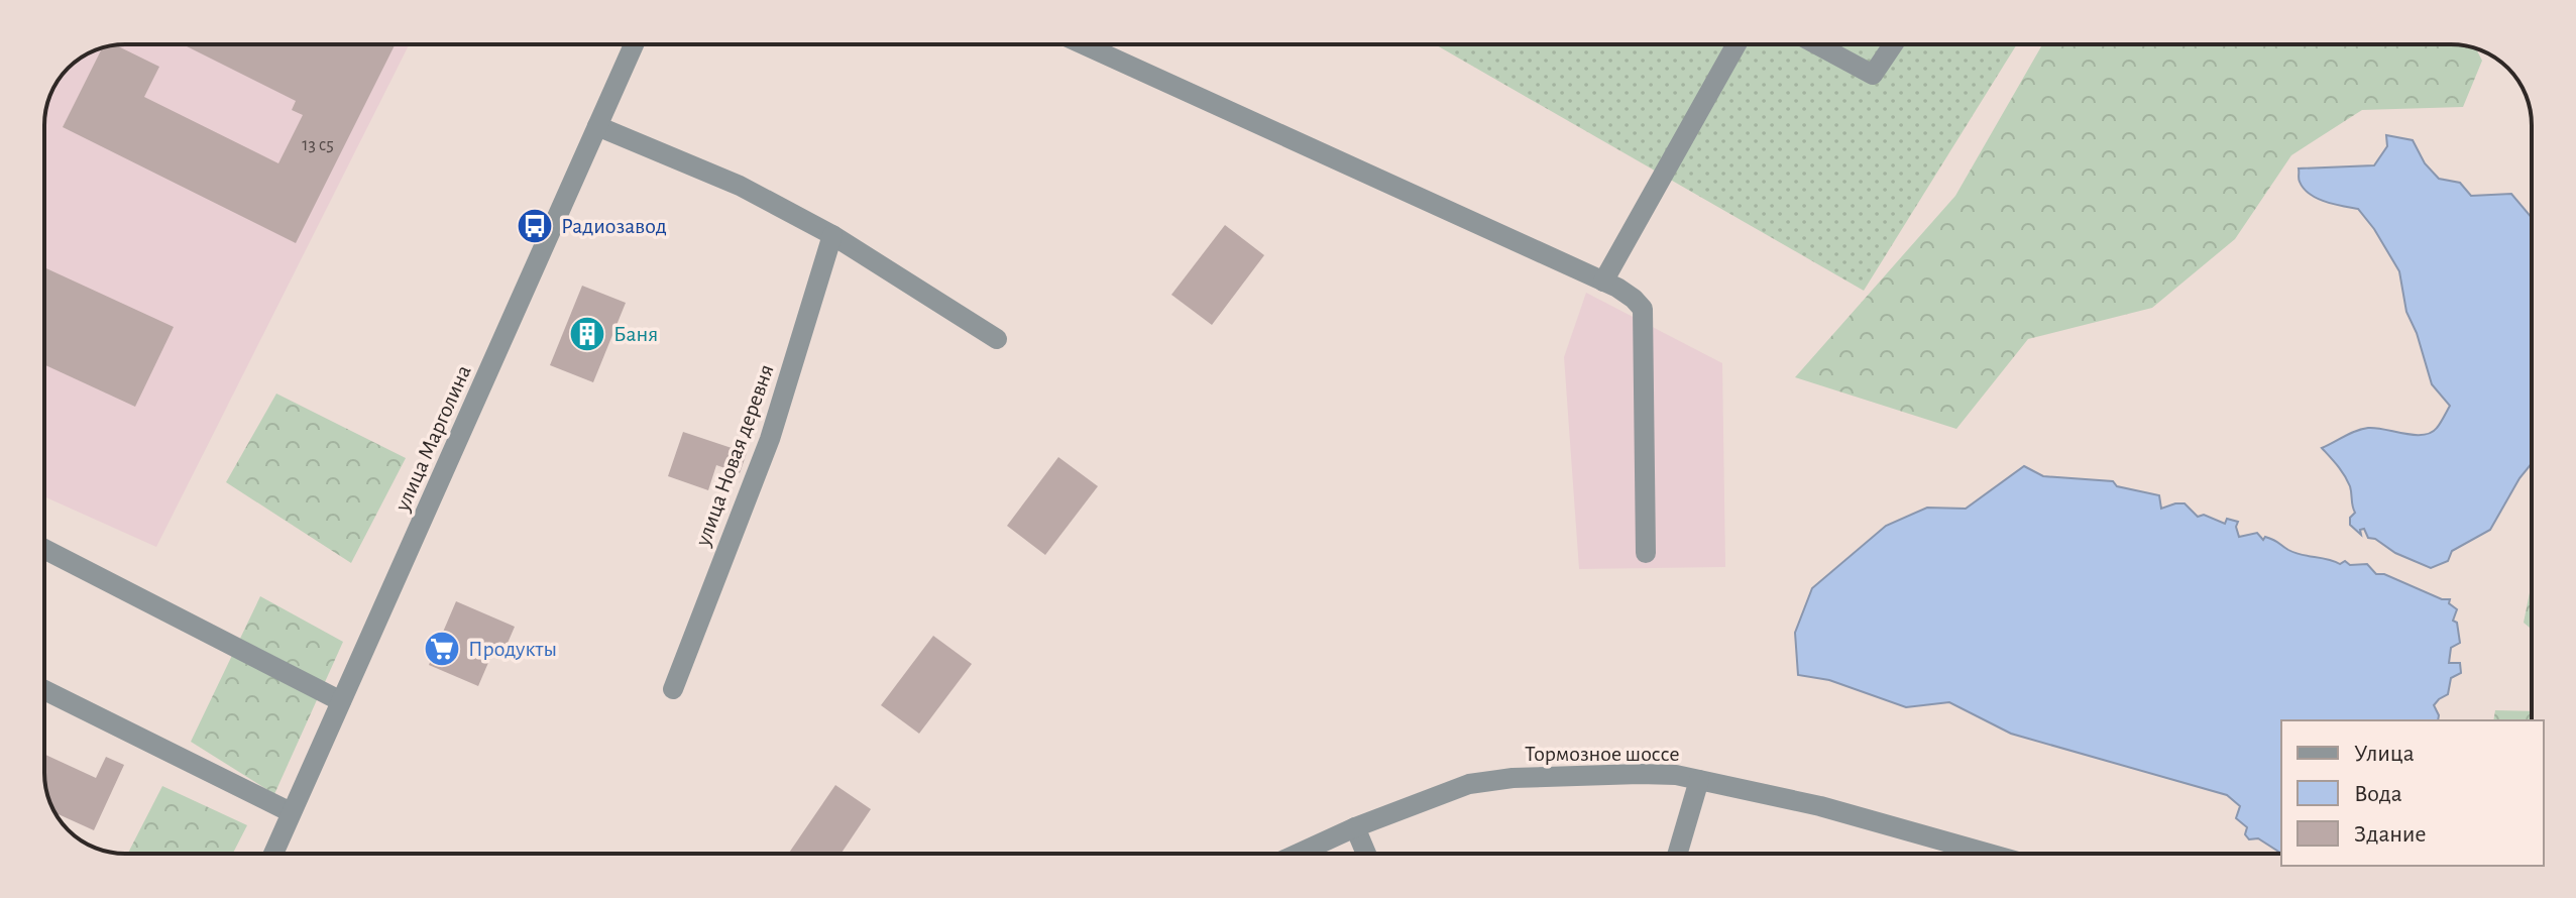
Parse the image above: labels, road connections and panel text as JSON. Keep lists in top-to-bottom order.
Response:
{
  "streets": {
    "street": ["улица Марголина", "улица Новая деревня", "Тормозное шоссе"]
  },
  "places": {
    "bus stop": ["Радиозавод"],
    "building": ["Баня"],
    "supermarket": ["Продукты"]
  },
  "house_numbers": ["13 с5"],
  "legend": ["Улица", "Вода", "Здание"]
}
